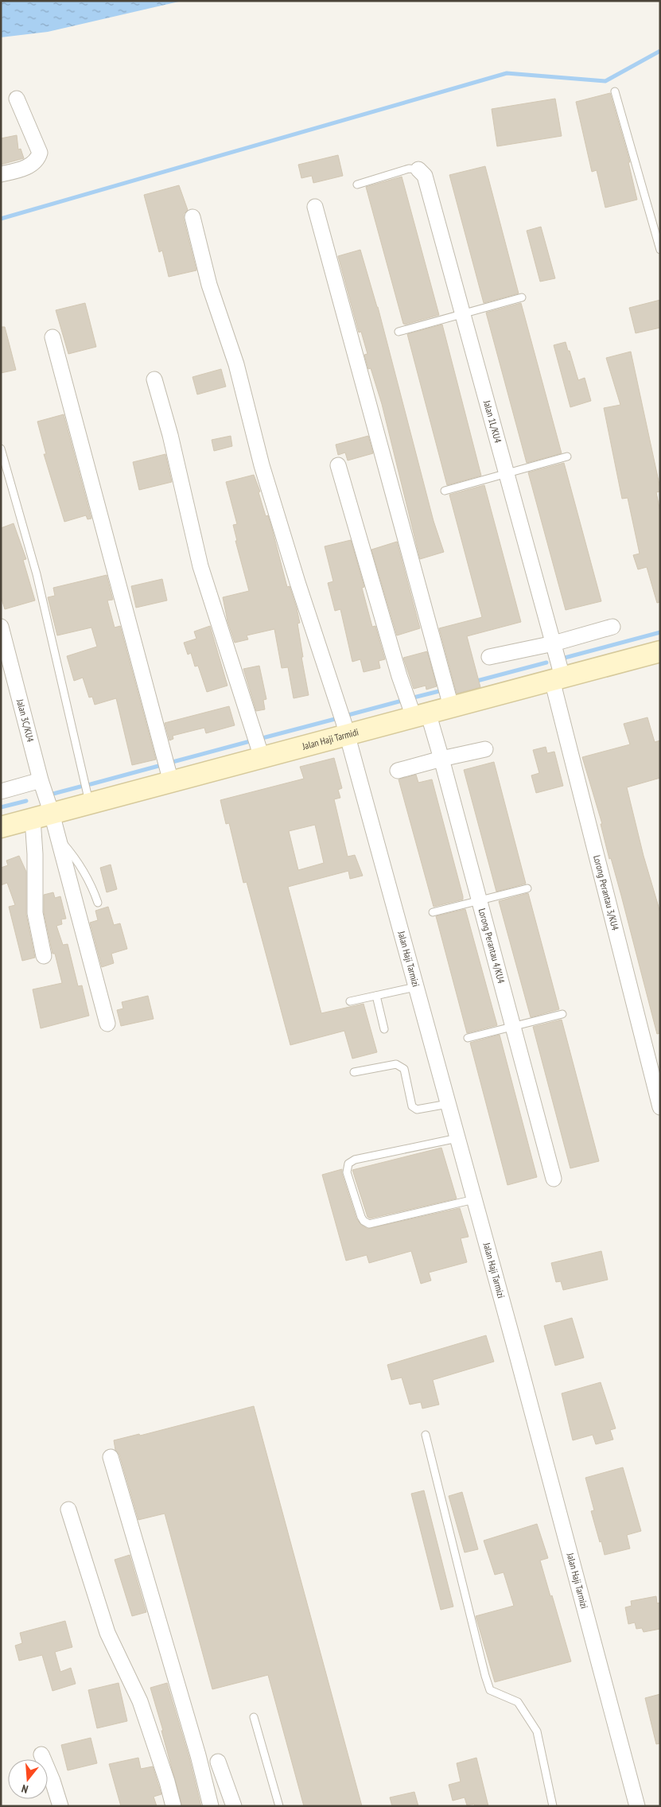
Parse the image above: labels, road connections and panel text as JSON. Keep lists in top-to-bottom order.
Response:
{
  "streets": {
    "street": [
      "Jalan 1L/KU4",
      "Jalan 3C/KU4",
      "Jalan Haji Tarmidi",
      "Lorong Perantau 3/KU4",
      "Lorong Perantau 4/KU4",
      "Jalan Haji Tarmizi"
    ]
  },
  "crossings": [
    ["Jalan 1L/KU4", "Jalan Haji Tarmidi"],
    ["Jalan 1L/KU4", "Lorong Perantau 3/KU4"],
    ["Jalan 3C/KU4", "Jalan Haji Tarmidi"],
    ["Jalan Haji Tarmidi", "Lorong Perantau 3/KU4"],
    ["Jalan Haji Tarmidi", "Lorong Perantau 4/KU4"],
    ["Jalan Haji Tarmidi", "Jalan Haji Tarmizi"]
  ],
  "north": "bottom"
}
